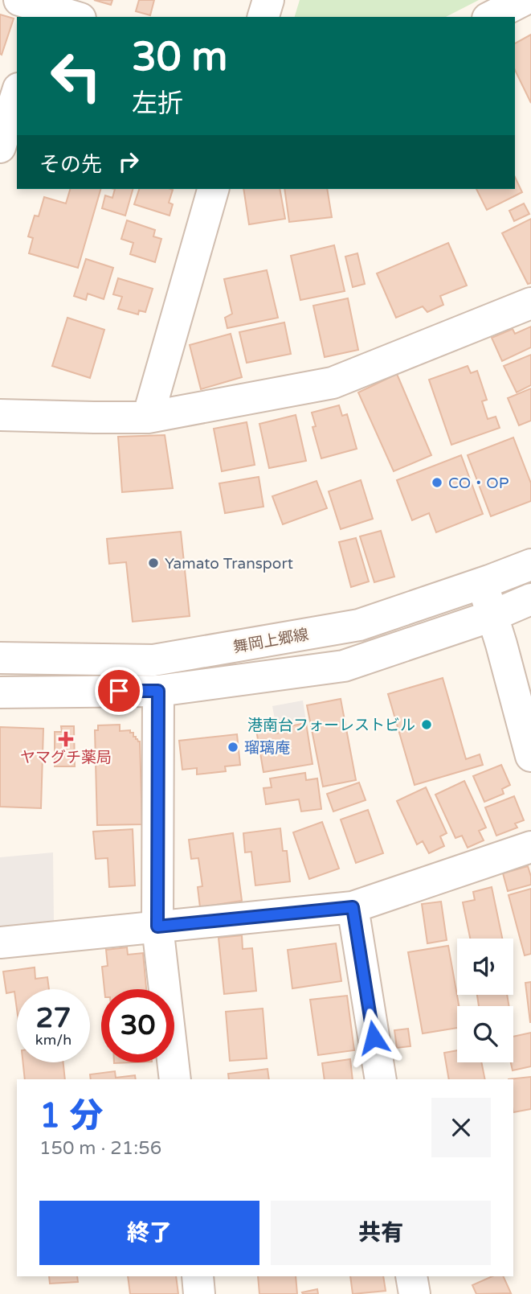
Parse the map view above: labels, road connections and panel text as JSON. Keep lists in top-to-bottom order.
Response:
{
  "streets": {
    "street": ["舞岡上郷線"]
  },
  "places": {
    "other": [
      "CO・OP",
      "Yamato Transport",
      "港南台フォーレストビル",
      "瑠璃庵"
    ],
    "health": ["ヤマグチ薬局"]
  },
  "page": {
    "turn": ["30 m", "左折"],
    "then": "その先",
    "speed": "27 km/h",
    "limit": "30",
    "heading": ["1 分", "150 m · 21:56"],
    "buttons": ["終了", "共有"]
  }
}
